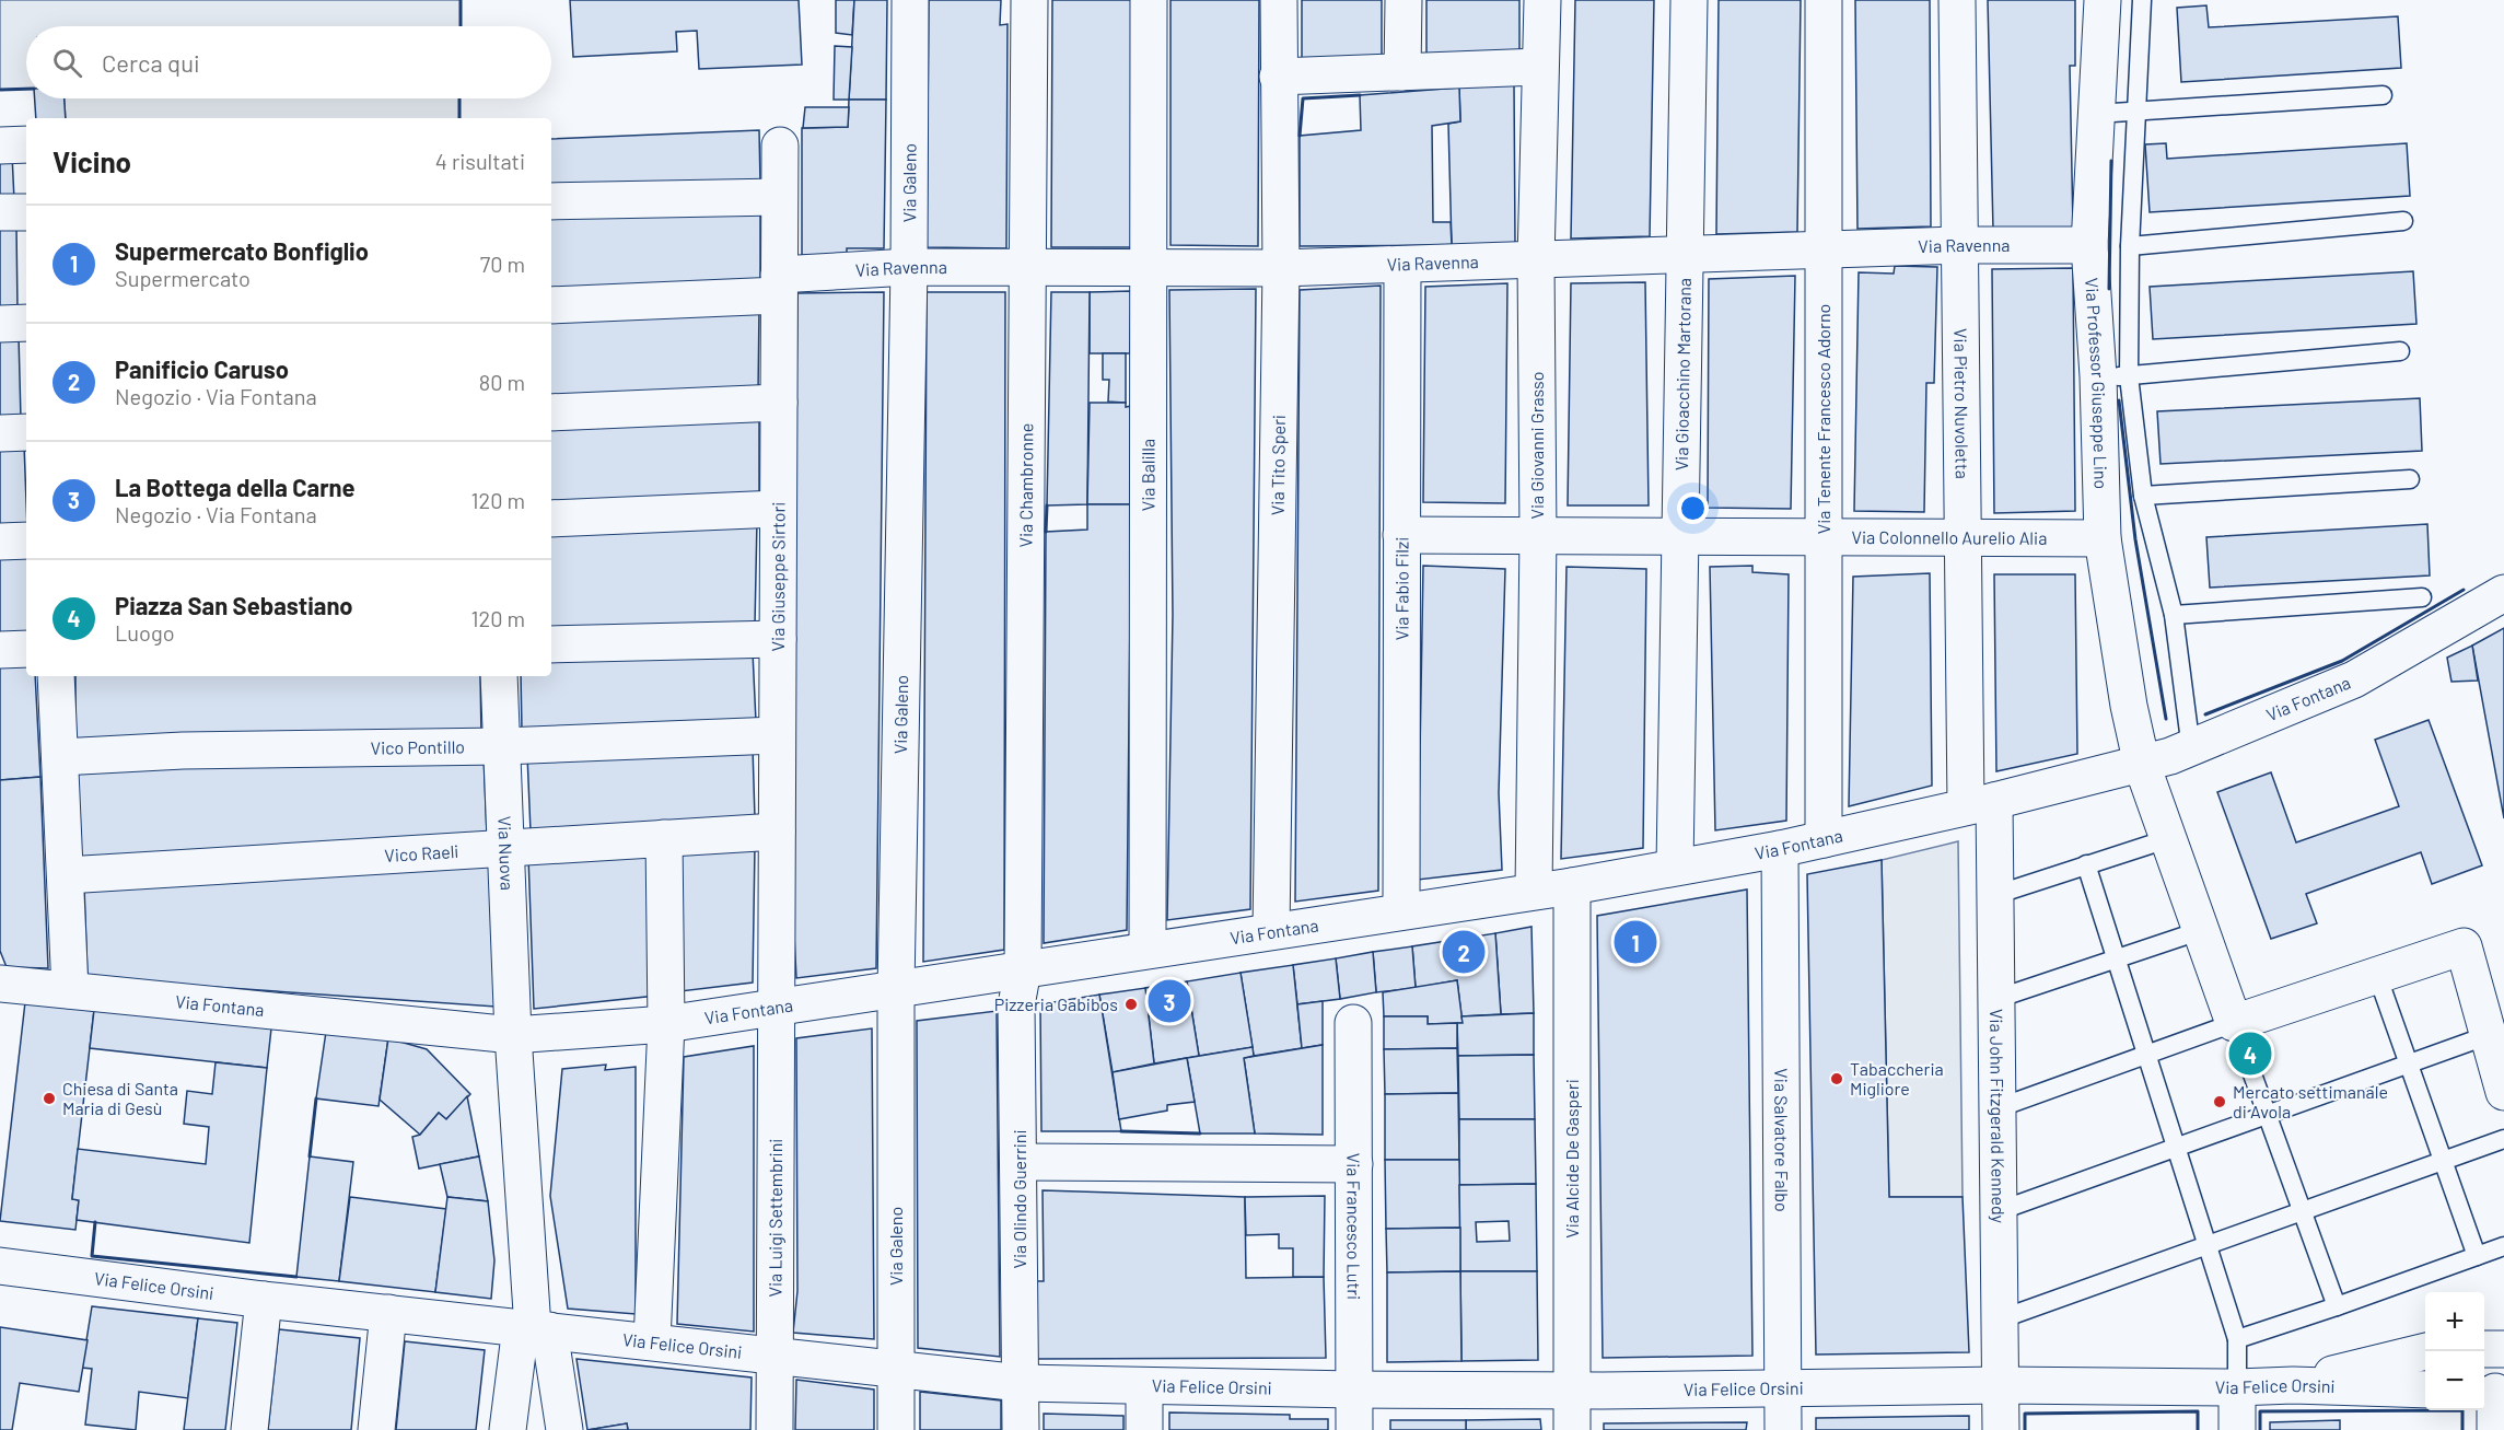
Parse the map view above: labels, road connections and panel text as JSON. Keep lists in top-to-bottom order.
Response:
{
  "streets": {
    "street": [
      "Via Galeno",
      "Via Ravenna",
      "Via Gioacchino Martorana",
      "Via Professor Giuseppe Lino",
      "Via Pietro Nuvoletta",
      "Via Tenente Francesco Adorno",
      "Via Giovanni Grasso",
      "Via Tito Speri",
      "Via Balilla",
      "Via Chambronne",
      "Via Colonnello Aurelio Alia",
      "Via Giuseppe Sirtori",
      "Via Fabio Filzi",
      "Via Fontana",
      "Vico Pontillo",
      "Vico Raeli",
      "Via Nuova",
      "Via John Fitzgerald Kennedy",
      "Via Salvatore Falbo",
      "Via Alcide De Gasperi",
      "Via Olindo Guerrini",
      "Via Luigi Settembrini",
      "Via Francesco Lutri",
      "Via Felice Orsini"
    ]
  },
  "crossings": [
    ["Via Galeno", "Via Ravenna"],
    ["Via Galeno", "Via Fontana"],
    ["Via Galeno", "Via Felice Orsini"],
    ["Via Ravenna", "Via Gioacchino Martorana"],
    ["Via Ravenna", "Via Professor Giuseppe Lino"],
    ["Via Ravenna", "Via Pietro Nuvoletta"],
    ["Via Ravenna", "Via Tenente Francesco Adorno"],
    ["Via Ravenna", "Via Giovanni Grasso"],
    ["Via Ravenna", "Via Tito Speri"],
    ["Via Ravenna", "Via Balilla"],
    ["Via Ravenna", "Via Chambronne"],
    ["Via Ravenna", "Via Giuseppe Sirtori"],
    ["Via Ravenna", "Via Fabio Filzi"],
    ["Via Gioacchino Martorana", "Via Colonnello Aurelio Alia"],
    ["Via Gioacchino Martorana", "Via Fontana"],
    ["Via Professor Giuseppe Lino", "Via Colonnello Aurelio Alia"],
    ["Via Professor Giuseppe Lino", "Via Fontana"],
    ["Via Pietro Nuvoletta", "Via Colonnello Aurelio Alia"],
    ["Via Pietro Nuvoletta", "Via Fontana"],
    ["Via Pietro Nuvoletta", "Via John Fitzgerald Kennedy"],
    ["Via Tenente Francesco Adorno", "Via Colonnello Aurelio Alia"],
    ["Via Tenente Francesco Adorno", "Via Fontana"],
    ["Via Giovanni Grasso", "Via Colonnello Aurelio Alia"],
    ["Via Giovanni Grasso", "Via Fontana"],
    ["Via Tito Speri", "Via Fontana"],
    ["Via Balilla", "Via Fontana"],
    ["Via Chambronne", "Via Fontana"],
    ["Via Chambronne", "Via Olindo Guerrini"],
    ["Via Colonnello Aurelio Alia", "Via Fabio Filzi"],
    ["Via Giuseppe Sirtori", "Via Fontana"],
    ["Via Giuseppe Sirtori", "Vico Pontillo"],
    ["Via Giuseppe Sirtori", "Vico Raeli"],
    ["Via Giuseppe Sirtori", "Via Luigi Settembrini"],
    ["Via Fabio Filzi", "Via Fontana"],
    ["Via Fontana", "Via Nuova"],
    ["Via Fontana", "Via John Fitzgerald Kennedy"],
    ["Via Fontana", "Via Salvatore Falbo"],
    ["Via Fontana", "Via Alcide De Gasperi"],
    ["Via Fontana", "Via Olindo Guerrini"],
    ["Via Fontana", "Via Luigi Settembrini"],
    ["Vico Pontillo", "Via Nuova"],
    ["Vico Raeli", "Via Nuova"],
    ["Via Nuova", "Via Felice Orsini"],
    ["Via John Fitzgerald Kennedy", "Via Felice Orsini"],
    ["Via Salvatore Falbo", "Via Felice Orsini"],
    ["Via Alcide De Gasperi", "Via Felice Orsini"],
    ["Via Olindo Guerrini", "Via Felice Orsini"],
    ["Via Luigi Settembrini", "Via Felice Orsini"],
    ["Via Francesco Lutri", "Via Felice Orsini"]
  ],
  "places": [
    "Pizzeria Gabibos",
    "Tabaccheria Migliore",
    "Chiesa di Santa Maria di Gesù",
    "Mercato settimanale di Avola"
  ],
  "page": {
    "search": "Cerca qui",
    "heading": ["Vicino", "4 risultati"],
    "list": [
      {
        "mark": "1",
        "name": "Supermercato Bonfiglio",
        "note": "Supermercato",
        "value": "70 m"
      },
      {
        "mark": "2",
        "name": "Panificio Caruso",
        "note": "Negozio · Via Fontana",
        "value": "80 m"
      },
      {
        "mark": "3",
        "name": "La Bottega della Carne",
        "note": "Negozio · Via Fontana",
        "value": "120 m"
      },
      {
        "mark": "4",
        "name": "Piazza San Sebastiano",
        "note": "Luogo",
        "value": "120 m"
      }
    ],
    "pins": [
      "1",
      "2",
      "3",
      "4"
    ],
    "map_buttons": ["+", "−"]
  }
}
